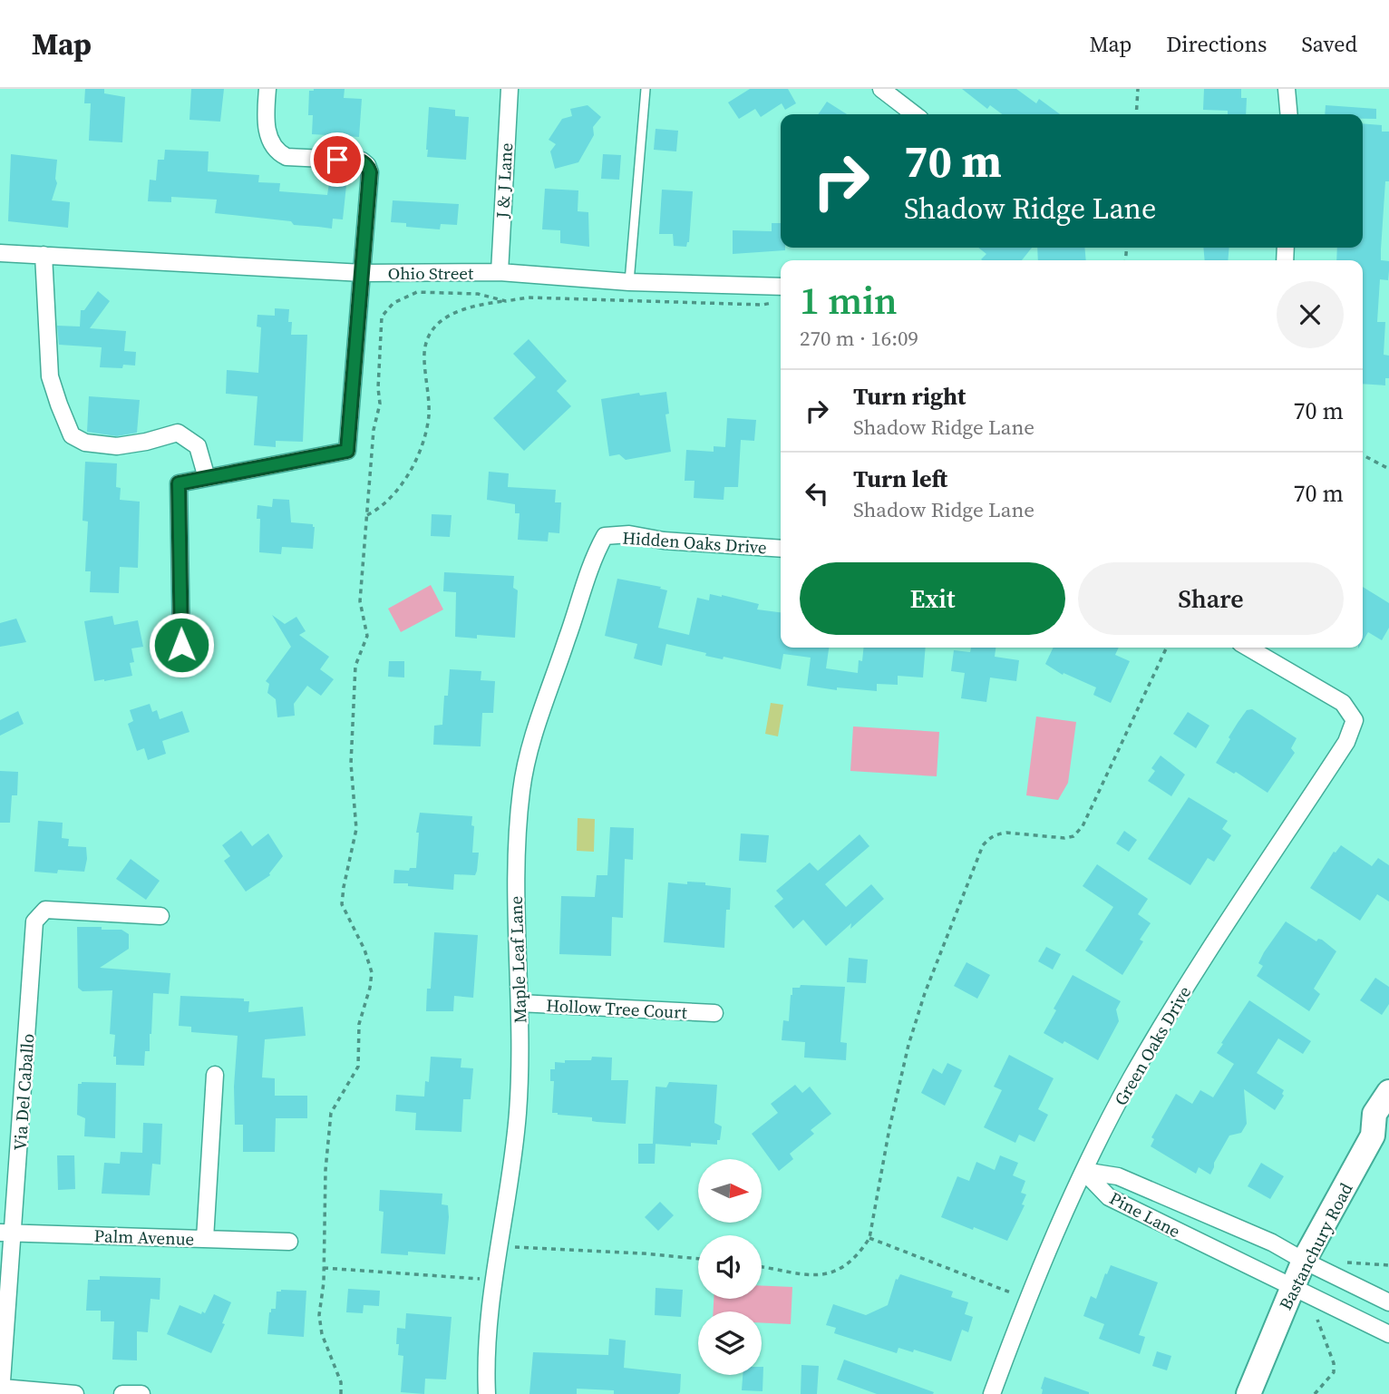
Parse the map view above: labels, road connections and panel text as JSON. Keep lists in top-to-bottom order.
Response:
{
  "streets": {
    "main road": ["Bastanchury Road"],
    "street": [
      "J & J Lane",
      "Ohio Street",
      "Hidden Oaks Drive",
      "Maple Leaf Lane",
      "Hollow Tree Court",
      "Green Oaks Drive",
      "Via Del Caballo",
      "Pine Lane",
      "Palm Avenue"
    ]
  },
  "crossings": [
    ["J & J Lane", "Ohio Street"],
    ["Hidden Oaks Drive", "Maple Leaf Lane"],
    ["Maple Leaf Lane", "Hollow Tree Court"],
    ["Green Oaks Drive", "Pine Lane"],
    ["Via Del Caballo", "Palm Avenue"],
    ["Pine Lane", "Bastanchury Road"]
  ],
  "north": "right",
  "page": {
    "header": "Map",
    "nav": ["Map", "Directions", "Saved"],
    "turn": ["70 m", "Shadow Ridge Lane"],
    "heading": ["1 min", "270 m · 16:09"],
    "list": [
      {
        "name": "Turn right",
        "note": "Shadow Ridge Lane",
        "value": "70 m"
      },
      {
        "name": "Turn left",
        "note": "Shadow Ridge Lane",
        "value": "70 m"
      }
    ],
    "buttons": ["Exit", "Share"]
  }
}
